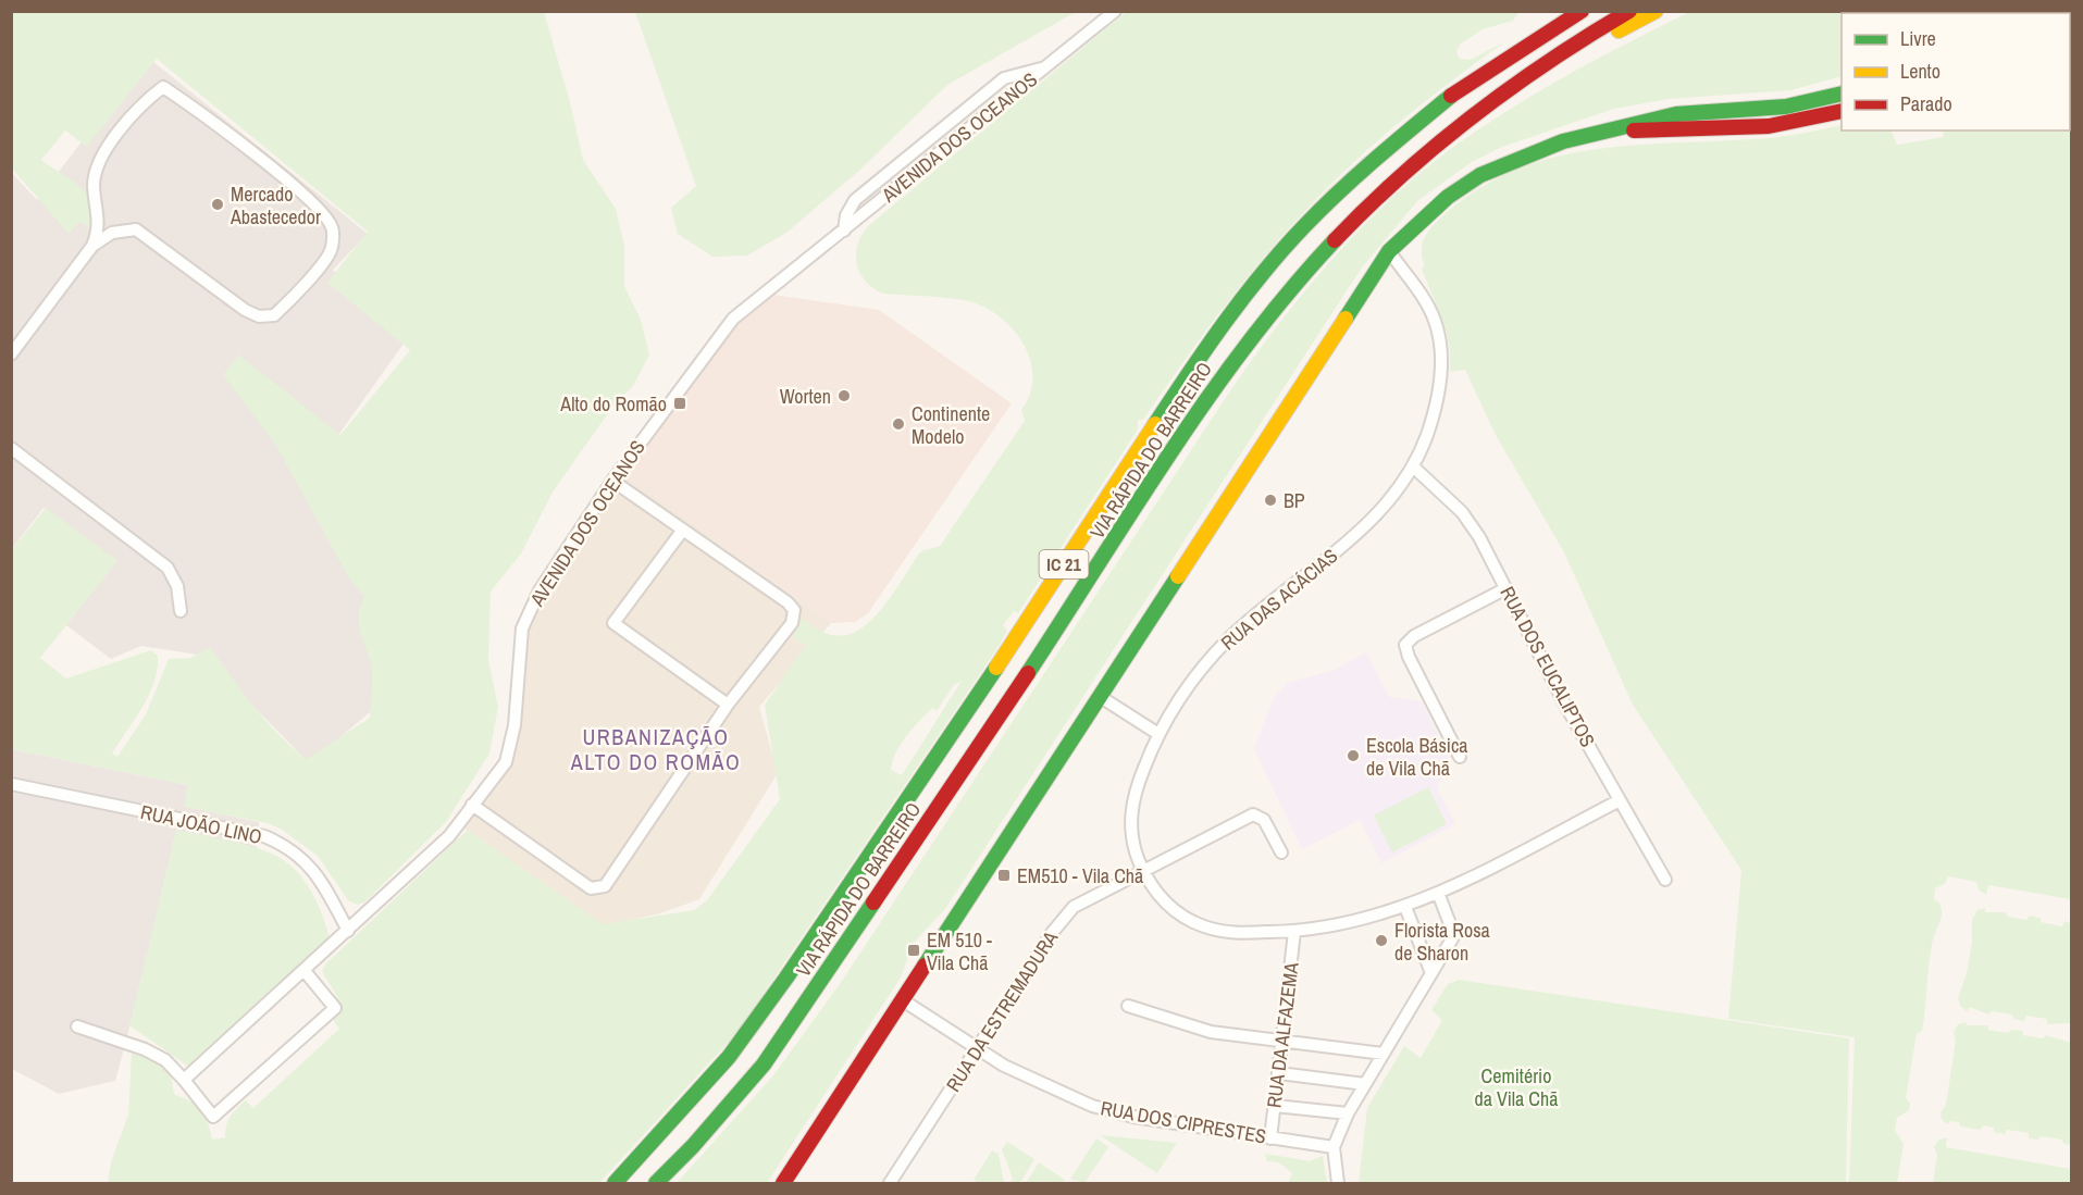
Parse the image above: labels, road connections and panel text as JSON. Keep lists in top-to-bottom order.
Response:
{
  "streets": {
    "main road": ["VIA RÁPIDA DO BARREIRO", "IC 21"],
    "street": [
      "AVENIDA DOS OCEANOS",
      "RUA DAS ACÁCIAS",
      "RUA DOS EUCALIPTOS",
      "RUA JOÃO LINO",
      "RUA DA ESTREMADURA",
      "RUA DA ALFAZEMA",
      "RUA DOS CIPRESTES"
    ]
  },
  "crossings": [
    ["AVENIDA DOS OCEANOS", "RUA JOÃO LINO"],
    ["RUA DAS ACÁCIAS", "RUA DOS EUCALIPTOS"],
    ["RUA DAS ACÁCIAS", "RUA DA ESTREMADURA"],
    ["RUA DAS ACÁCIAS", "RUA DA ALFAZEMA"],
    ["RUA DA ESTREMADURA", "RUA DOS CIPRESTES"],
    ["RUA DA ALFAZEMA", "RUA DOS CIPRESTES"]
  ],
  "districts": ["URBANIZAÇÃO ALTO DO ROMÃO"],
  "parks": ["Cemitério da Vila Chã"],
  "places": {
    "other": [
      "Mercado Abastecedor",
      "Worten",
      "Continente Modelo",
      "BP",
      "Escola Básica de Vila Chã",
      "Florista Rosa de Sharon"
    ],
    "transit": ["Alto do Romão", "EM510 - Vila Chã", "EM 510 - Vila Chã"]
  },
  "legend": ["Livre", "Lento", "Parado"]
}
